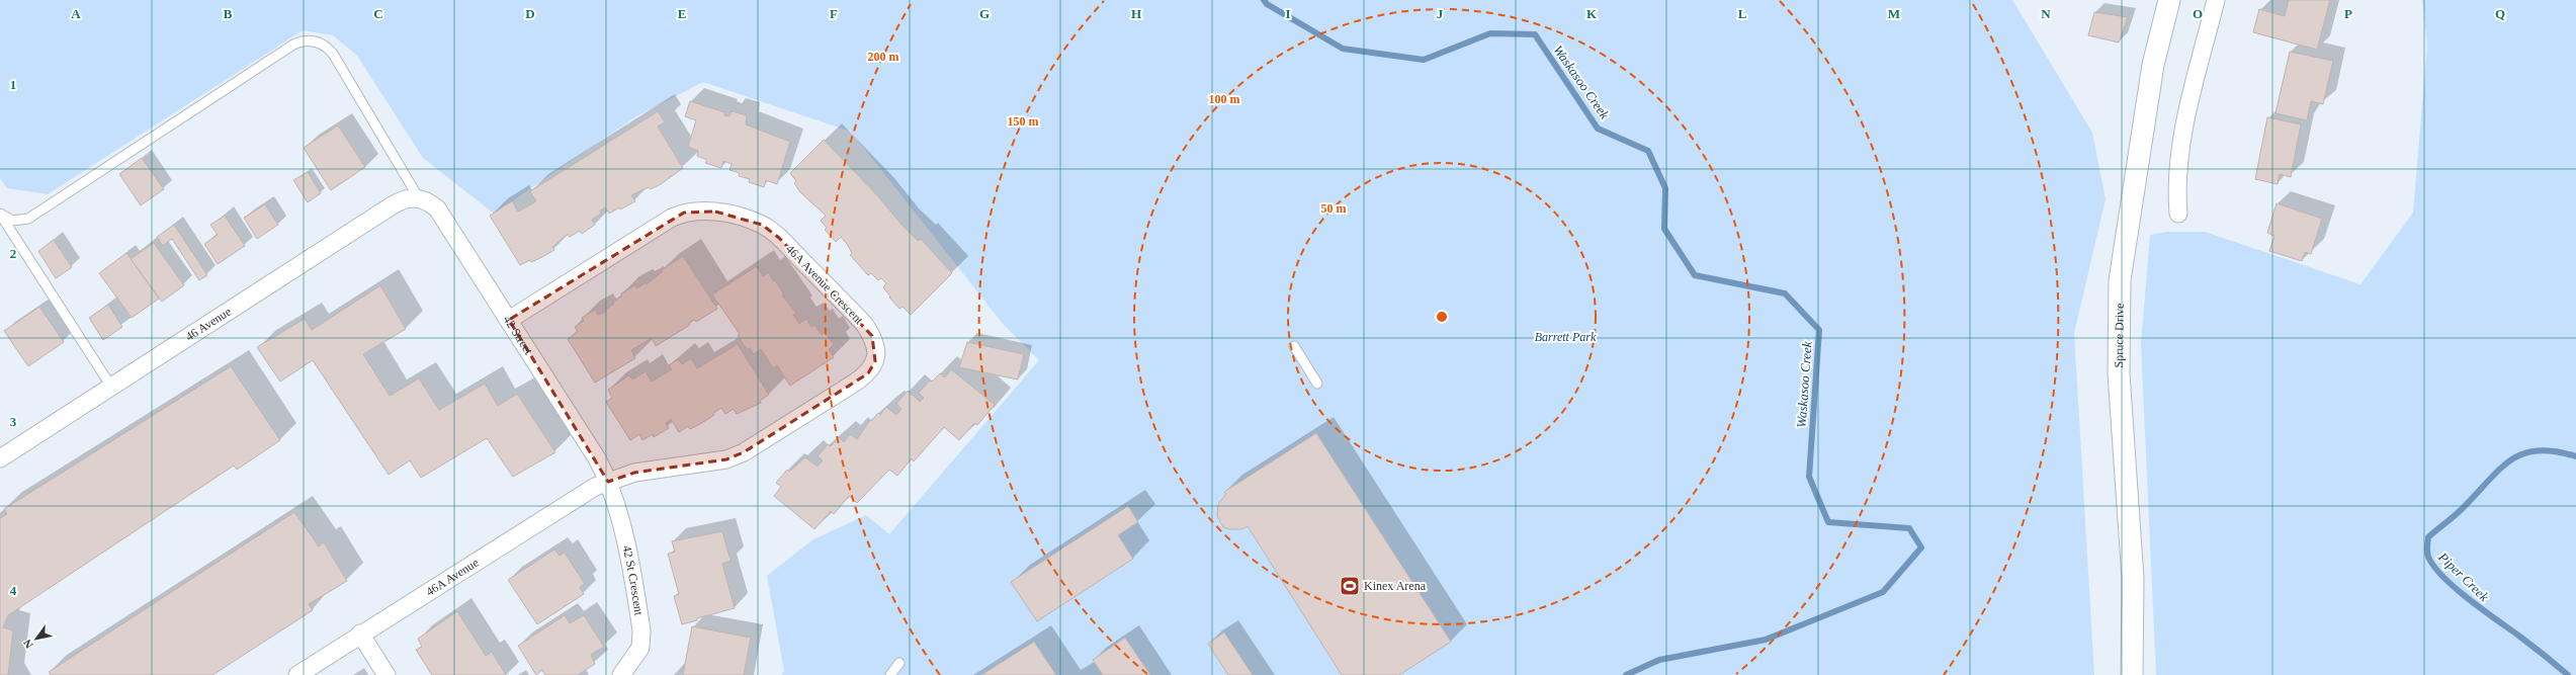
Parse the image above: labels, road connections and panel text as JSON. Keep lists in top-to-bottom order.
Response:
{
  "streets": {
    "street": [
      "46A Avenue Crescent",
      "46 Avenue",
      "42 Street",
      "Spruce Drive",
      "46A Avenue",
      "42 St Crescent"
    ]
  },
  "crossings": [
    ["46A Avenue Crescent", "42 Street"],
    ["46A Avenue Crescent", "46A Avenue"],
    ["46A Avenue Crescent", "42 St Crescent"],
    ["46 Avenue", "42 Street"],
    ["42 Street", "46A Avenue"],
    ["42 Street", "42 St Crescent"],
    ["46A Avenue", "42 St Crescent"]
  ],
  "water": ["Waskasoo Creek", "Piper Creek"],
  "parks": ["Barrett Park"],
  "places": {
    "sports": ["Kinex Arena"]
  },
  "north": "bottom left",
  "grid": {
    "columns": [
      "A",
      "B",
      "C",
      "D",
      "E",
      "F",
      "G",
      "H",
      "I",
      "J",
      "K",
      "L",
      "M",
      "N",
      "O",
      "P",
      "Q"
    ],
    "rows": [
      "1",
      "2",
      "3",
      "4"
    ]
  },
  "rings": [
    "200 m",
    "100 m",
    "150 m",
    "50 m"
  ]
}
